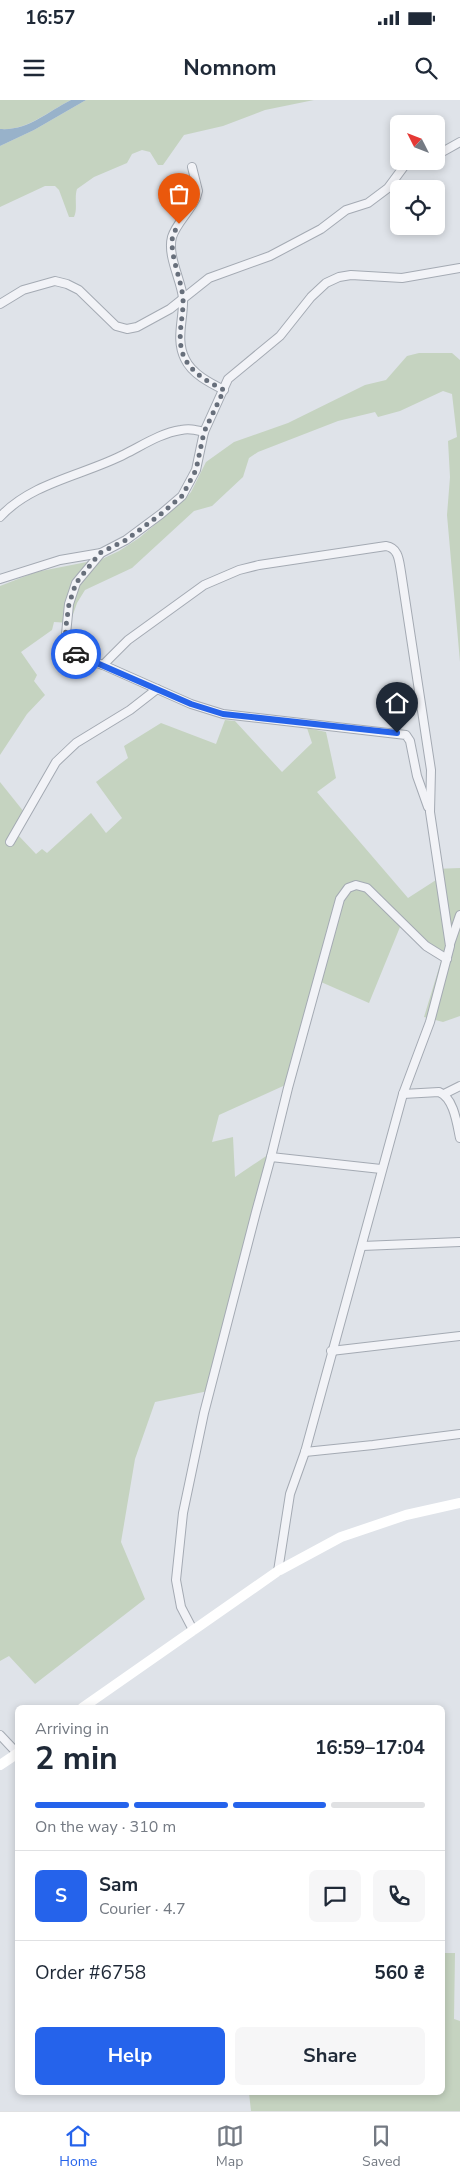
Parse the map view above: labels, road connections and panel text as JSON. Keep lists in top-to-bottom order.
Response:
{
  "north": "top left",
  "page": {
    "status": "16:57",
    "header": "Nomnom",
    "heading": ["2 min", "Arriving in", "16:59–17:04"],
    "panel": [
      "Sam",
      "Courier · 4.7",
      "Order #6758",
      "560 ₴"
    ],
    "bar": "On the way · 310 m",
    "round": "S",
    "buttons": ["Help", "Share"],
    "tabs": ["Home", "Map", "Saved"]
  }
}
